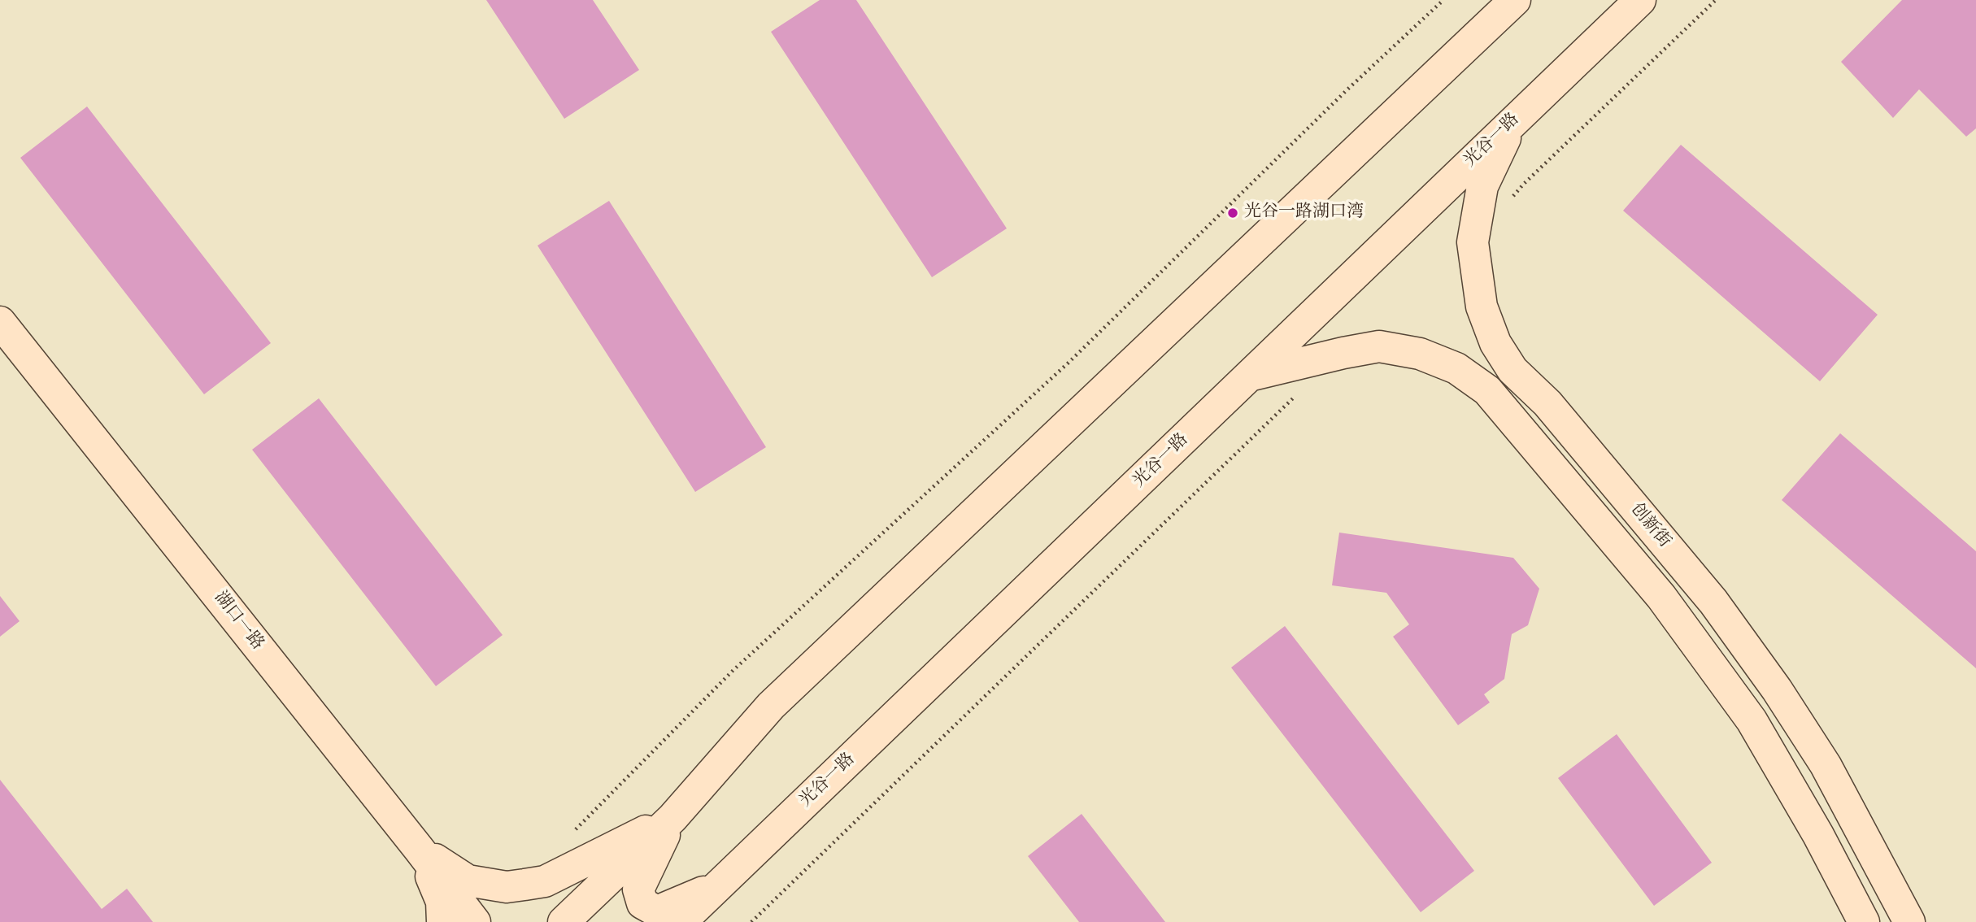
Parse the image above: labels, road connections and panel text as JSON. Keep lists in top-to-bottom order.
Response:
{
  "streets": {
    "main road": ["光谷一路", "创新街", "湖口一路"]
  },
  "crossings": [
    ["光谷一路", "创新街"]
  ],
  "places": ["光谷一路湖口湾"]
}
